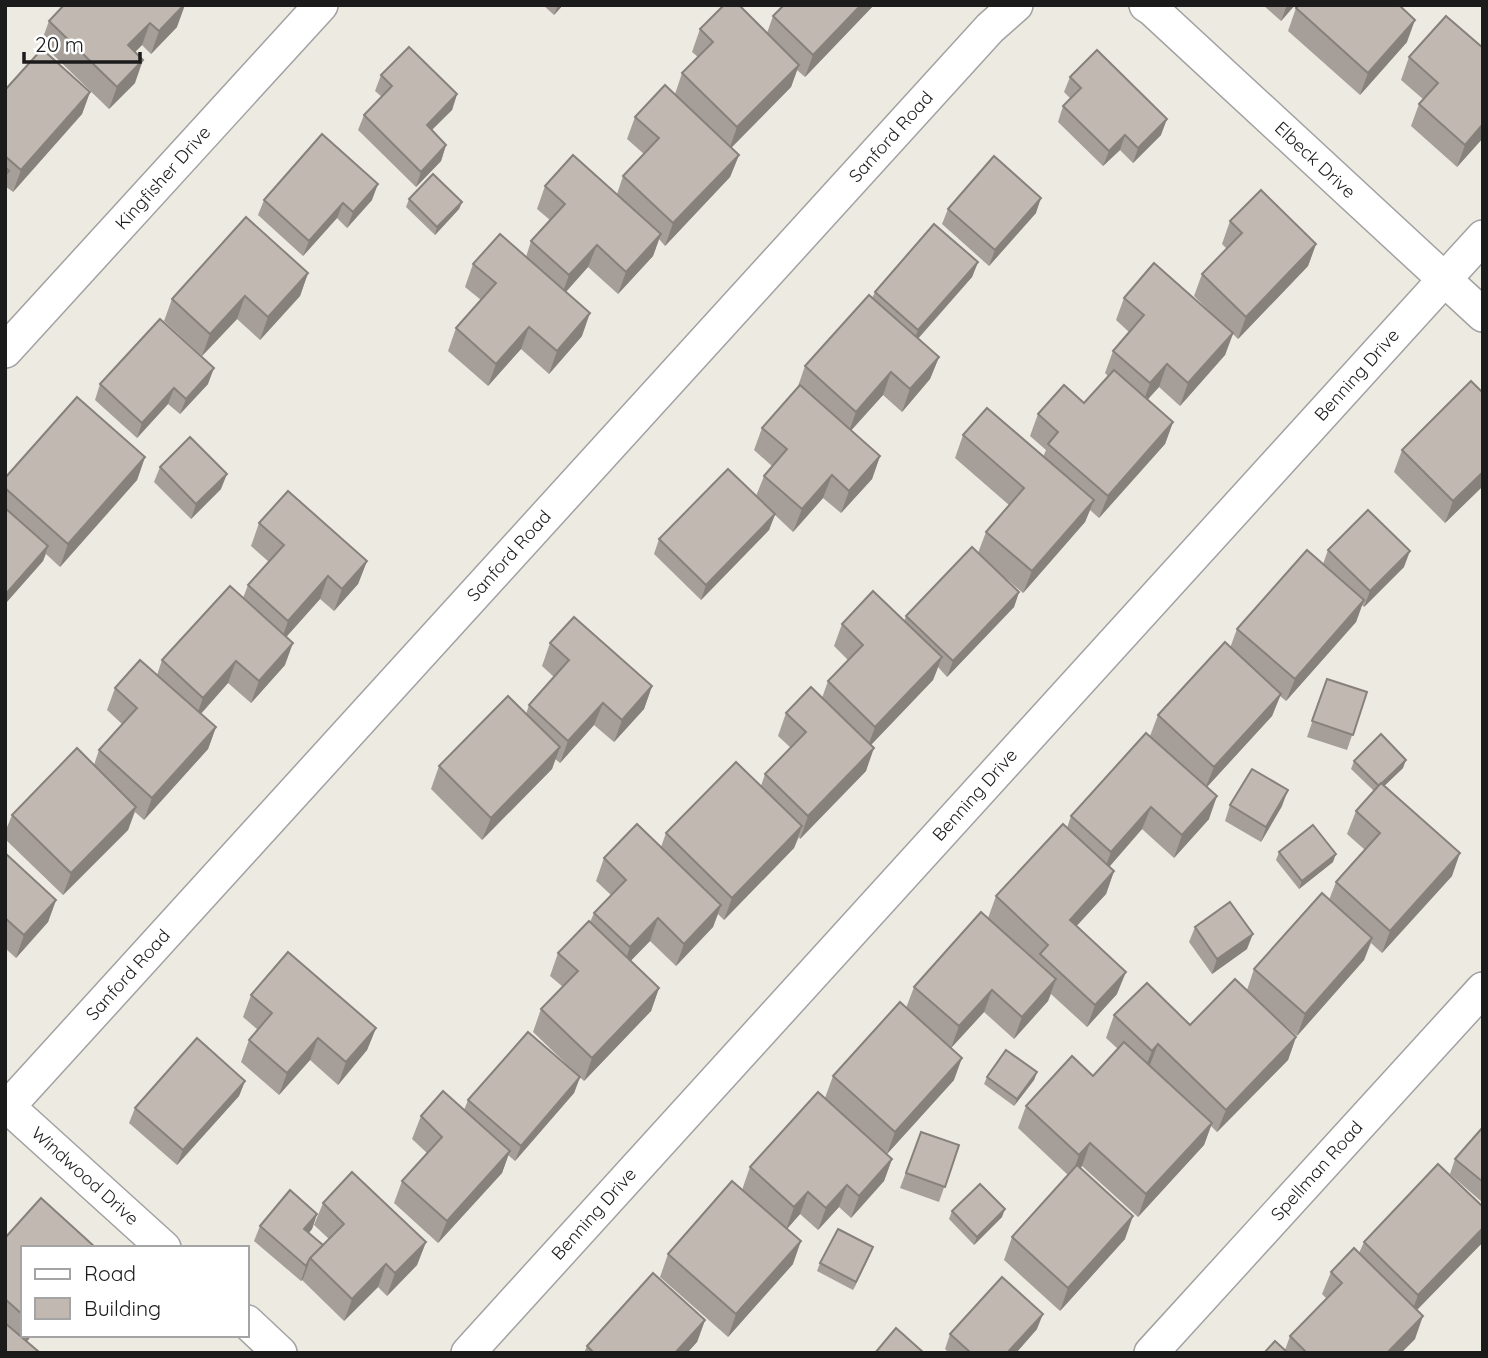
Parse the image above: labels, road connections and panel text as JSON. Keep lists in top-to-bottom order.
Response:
{
  "streets": {
    "street": [
      "Sanford Road",
      "Elbeck Drive",
      "Kingfisher Drive",
      "Benning Drive",
      "Spellman Road",
      "Windwood Drive"
    ]
  },
  "crossings": [
    ["Sanford Road", "Windwood Drive"],
    ["Elbeck Drive", "Benning Drive"]
  ],
  "legend": ["Road", "Building"],
  "scale_bar": "20 m"
}
